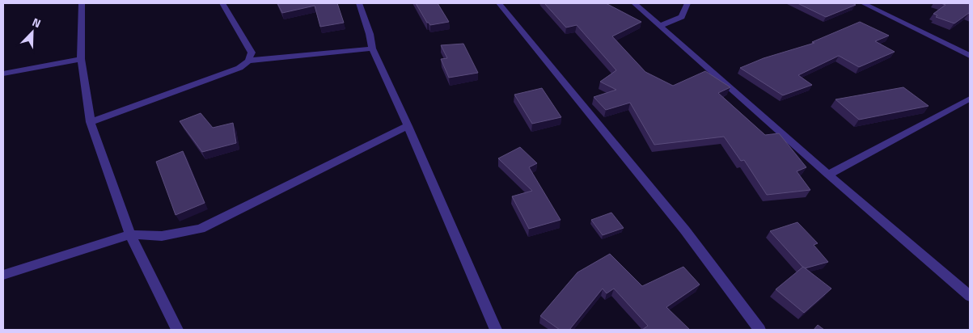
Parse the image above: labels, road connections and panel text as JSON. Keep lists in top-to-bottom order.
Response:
{
  "north": "top right"
}
